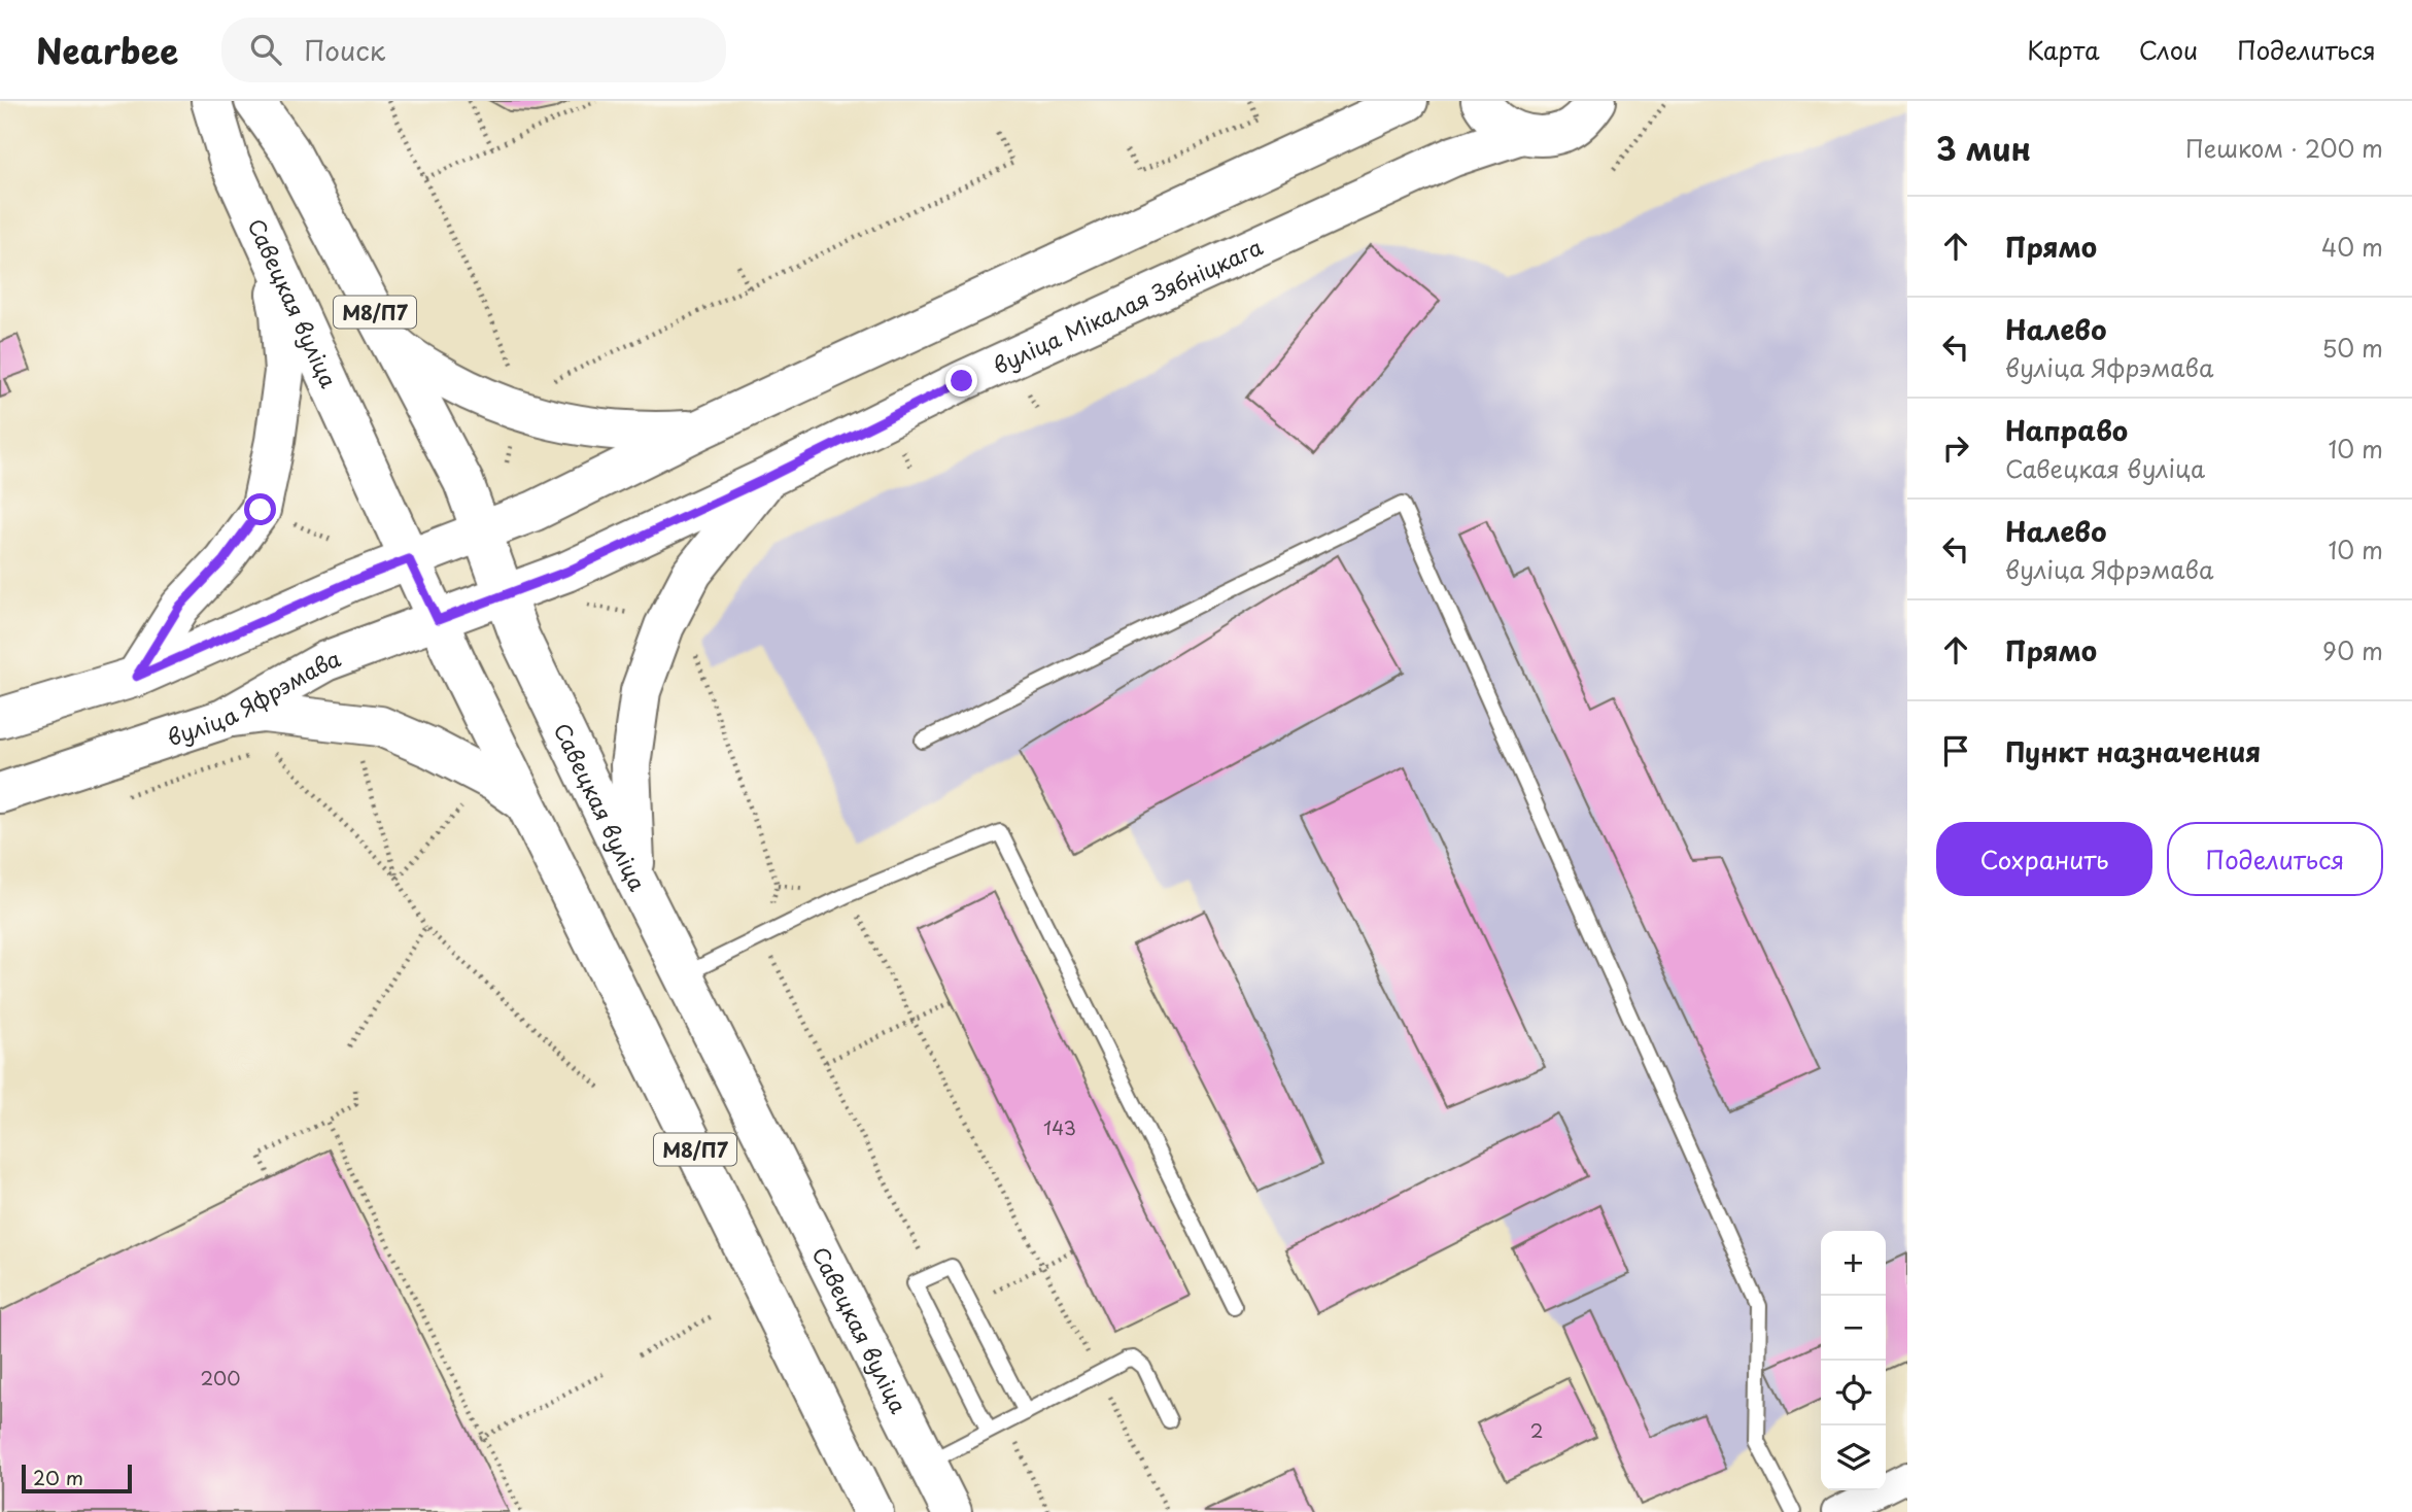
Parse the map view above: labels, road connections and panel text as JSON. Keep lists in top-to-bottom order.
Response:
{
  "streets": {
    "main road": [
      "Савецкая вуліца",
      "вуліца Мікалая Зябніцкага",
      "М8/П7",
      "вуліца Яфрэмава"
    ]
  },
  "crossings": [
    ["Савецкая вуліца", "вуліца Мікалая Зябніцкага"],
    ["Савецкая вуліца", "вуліца Яфрэмава"],
    ["вуліца Мікалая Зябніцкага", "вуліца Яфрэмава"]
  ],
  "house_numbers": ["143", "200", "2"],
  "scale_bar": "20 m",
  "page": {
    "header": "Nearbee",
    "search": "Поиск",
    "nav": ["Карта", "Слои", "Поделиться"],
    "heading": ["3 мин", "Пешком · 200 m"],
    "list": [
      ["Прямо", "40 m"],
      ["Налево", "вуліца Яфрэмава", "50 m"],
      ["Направо", "Савецкая вуліца", "10 m"],
      ["Налево", "вуліца Яфрэмава", "10 m"],
      ["Прямо", "90 m"],
      "Пункт назначения"
    ],
    "buttons": ["Сохранить", "Поделиться"],
    "map_buttons": ["+", "−"],
    "scale": "20 m"
  }
}
